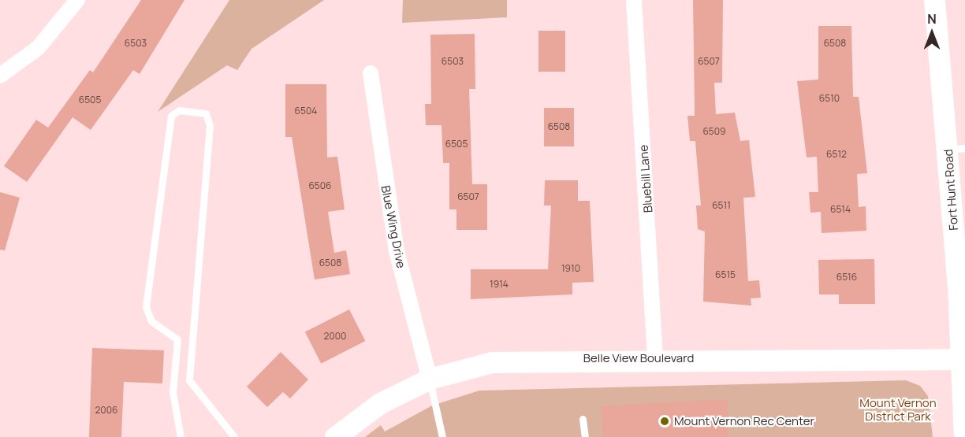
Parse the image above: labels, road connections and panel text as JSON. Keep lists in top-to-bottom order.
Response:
{
  "streets": {
    "main road": ["Fort Hunt Road", "Belle View Boulevard"],
    "street": ["Bluebill Lane", "Blue Wing Drive"]
  },
  "crossings": [
    ["Bluebill Lane", "Belle View Boulevard"],
    ["Fort Hunt Road", "Belle View Boulevard"],
    ["Blue Wing Drive", "Belle View Boulevard"]
  ],
  "parks": ["Mount Vernon District Park"],
  "places": ["Mount Vernon Rec Center"],
  "house_numbers": [
    "6503",
    "6508",
    "6503",
    "6507",
    "6510",
    "6505",
    "6504",
    "6508",
    "6509",
    "6505",
    "6512",
    "6506",
    "6507",
    "6511",
    "6514",
    "6508",
    "1910",
    "6515",
    "6516",
    "1914",
    "2000",
    "2006"
  ],
  "north": "top"
}
